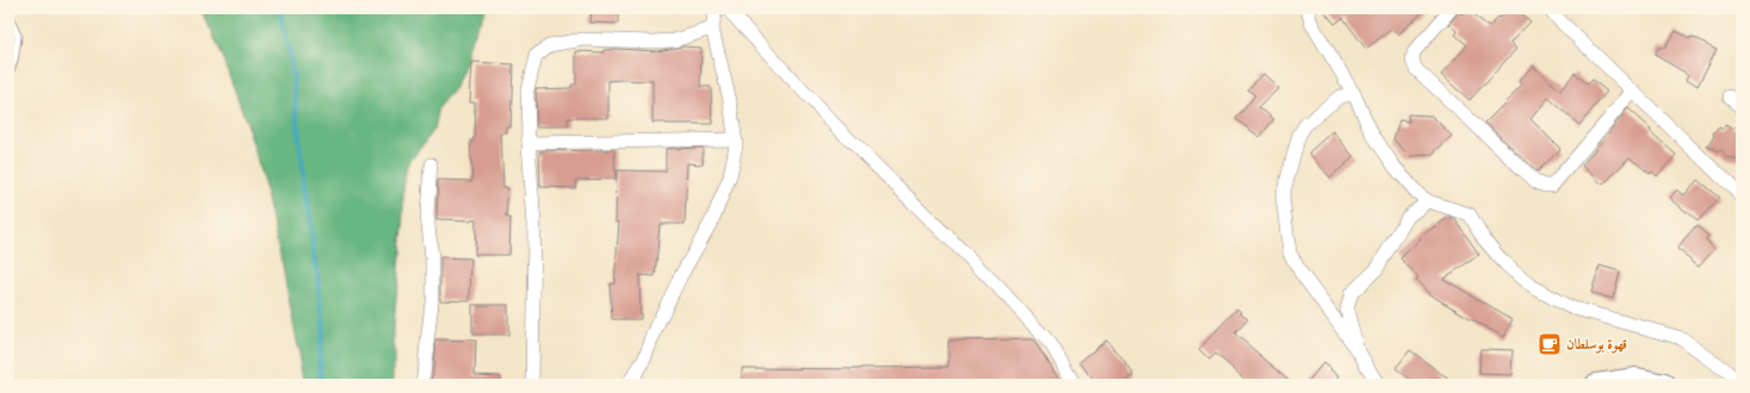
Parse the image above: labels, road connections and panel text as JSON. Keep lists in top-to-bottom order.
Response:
{
  "places": {
    "cafe": ["قهوة بوسلطان"]
  }
}
